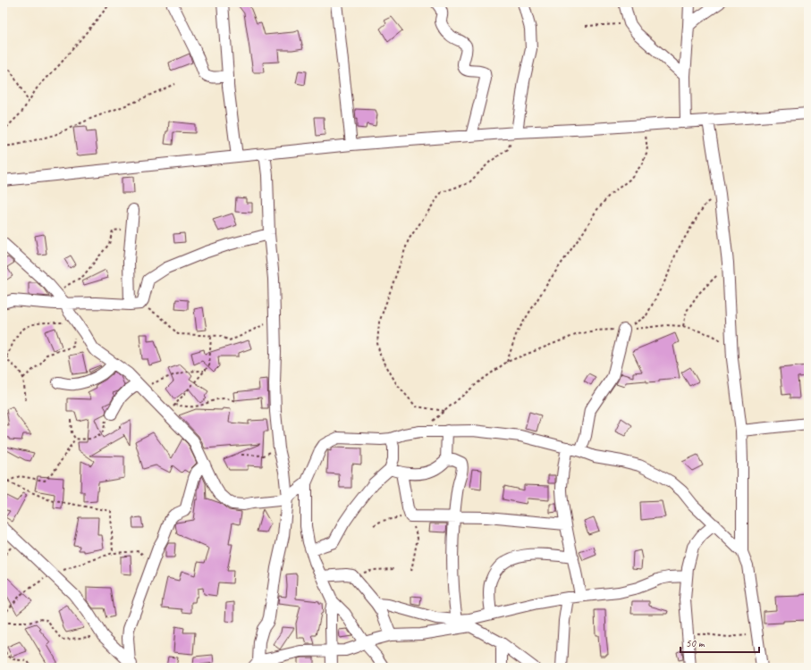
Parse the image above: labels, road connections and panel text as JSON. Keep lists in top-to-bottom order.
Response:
{
  "scale_bar": "50 m"
}
